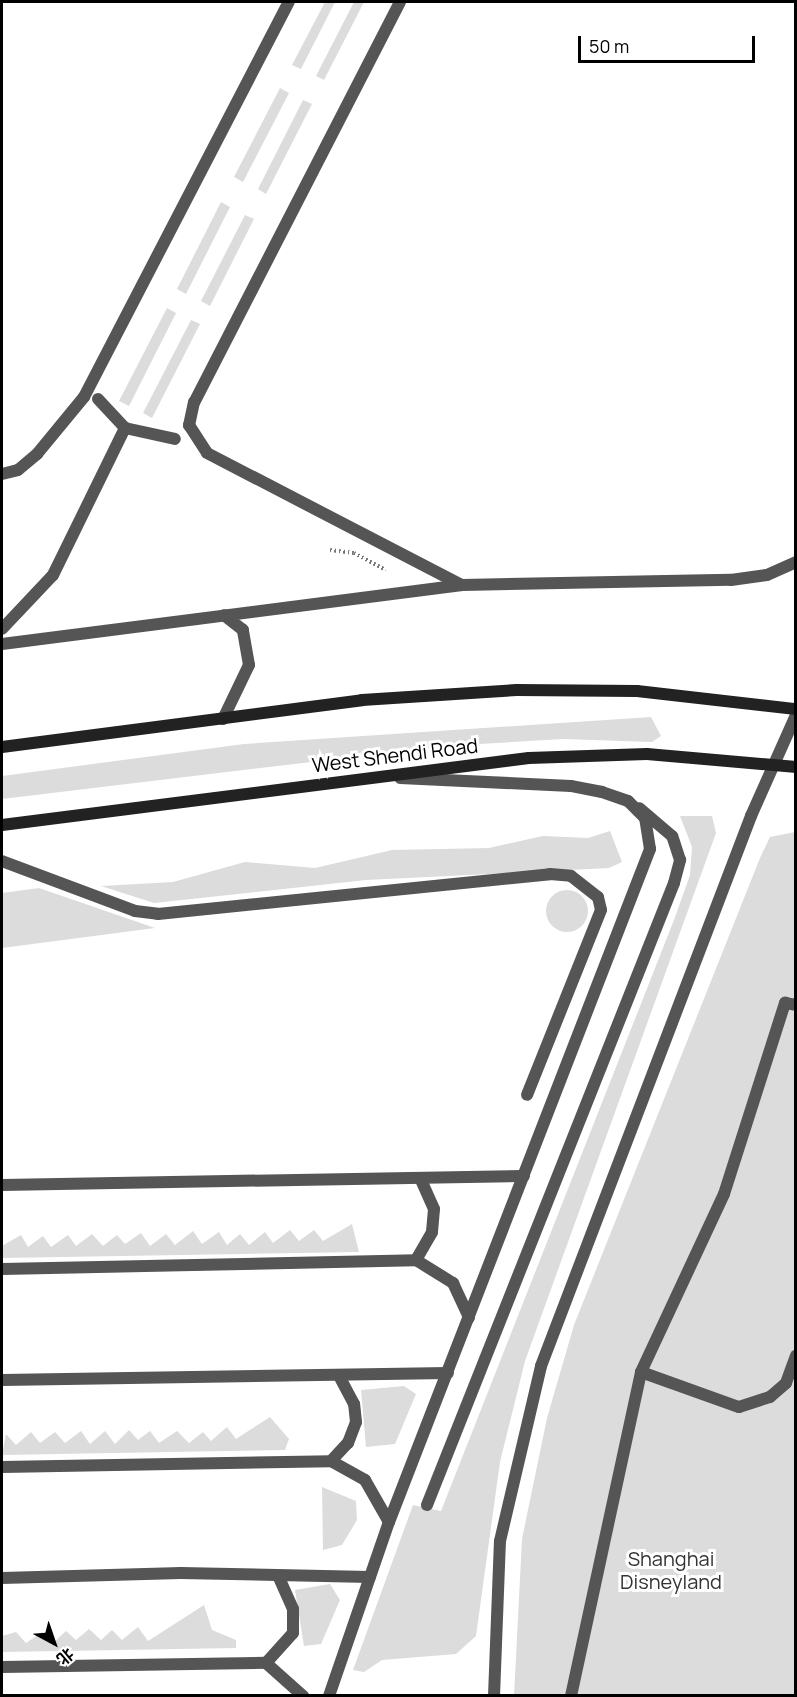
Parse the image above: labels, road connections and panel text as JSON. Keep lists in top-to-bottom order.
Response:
{
  "streets": {
    "street": ["West Shendi Road"]
  },
  "parks": ["Shanghai Disneyland"],
  "scale_bar": "50 m",
  "north": "bottom right"
}
